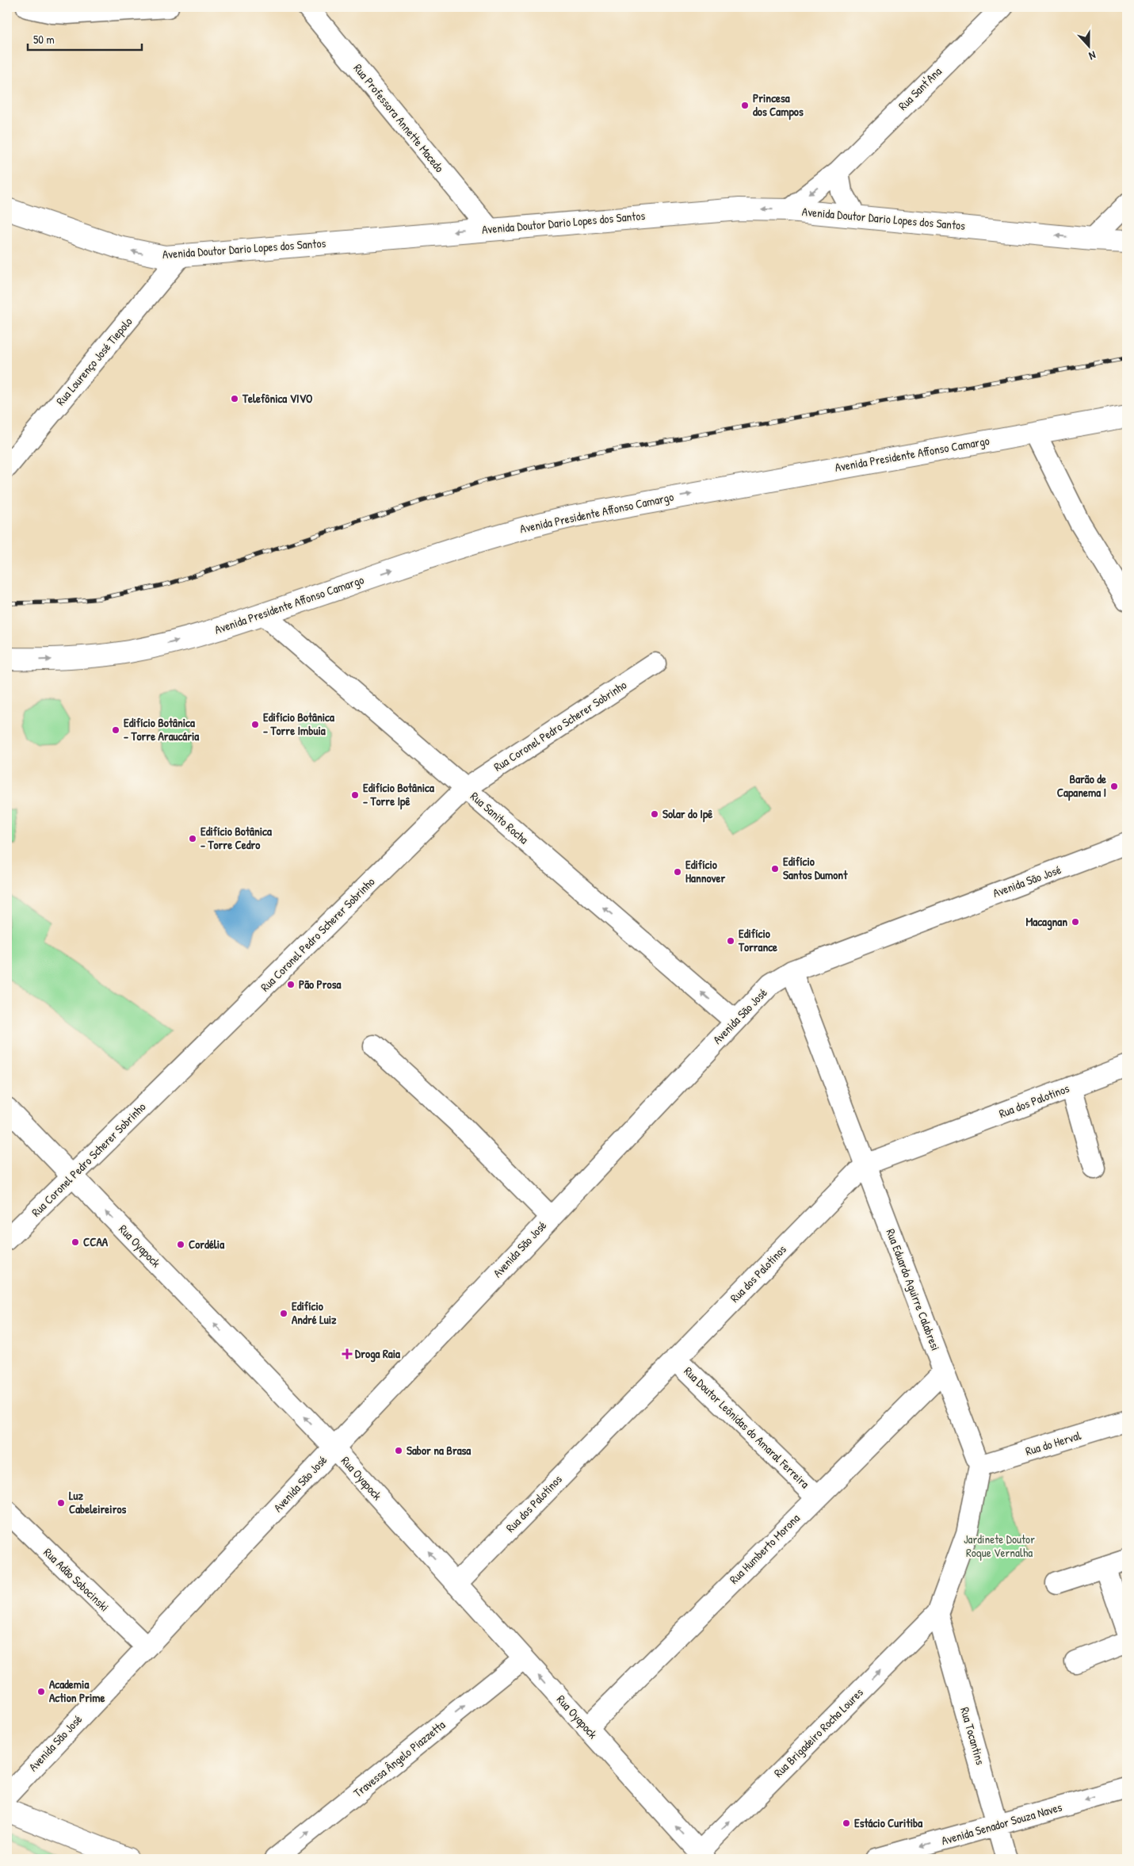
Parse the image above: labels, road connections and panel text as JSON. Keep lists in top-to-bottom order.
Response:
{
  "streets": {
    "main road": ["Avenida Doutor Dario Lopes dos Santos", "Avenida Presidente Affonso Camargo"],
    "street": [
      "Rua Sant'Ana",
      "Rua Professora Annette Macedo",
      "Rua Lourenço José Tiepolo",
      "Rua Coronel Pedro Scherer Sobrinho",
      "Rua Sanito Rocha",
      "Avenida São José",
      "Rua dos Palotinos",
      "Rua Oyapock",
      "Rua Eduardo Aguirre Calabresi",
      "Rua Doutor Leônidas do Amaral Ferreira",
      "Rua do Herval",
      "Rua Humberto Morona",
      "Rua Adão Sobocinski",
      "Rua Brigadeiro Rocha Loures",
      "Rua Tocantins",
      "Travessa Ângelo Piazzetta",
      "Avenida Senador Souza Naves"
    ]
  },
  "crossings": [
    ["Rua Sant'Ana", "Avenida Doutor Dario Lopes dos Santos"],
    ["Rua Professora Annette Macedo", "Avenida Doutor Dario Lopes dos Santos"],
    ["Avenida Doutor Dario Lopes dos Santos", "Rua Lourenço José Tiepolo"],
    ["Avenida Presidente Affonso Camargo", "Rua Sanito Rocha"],
    ["Rua Coronel Pedro Scherer Sobrinho", "Rua Sanito Rocha"],
    ["Rua Coronel Pedro Scherer Sobrinho", "Rua Oyapock"],
    ["Rua Sanito Rocha", "Avenida São José"],
    ["Avenida São José", "Rua Oyapock"],
    ["Avenida São José", "Rua Eduardo Aguirre Calabresi"],
    ["Avenida São José", "Rua Adão Sobocinski"],
    ["Rua dos Palotinos", "Rua Oyapock"],
    ["Rua dos Palotinos", "Rua Eduardo Aguirre Calabresi"],
    ["Rua dos Palotinos", "Rua Doutor Leônidas do Amaral Ferreira"],
    ["Rua Oyapock", "Rua Humberto Morona"],
    ["Rua Oyapock", "Rua Brigadeiro Rocha Loures"],
    ["Rua Oyapock", "Travessa Ângelo Piazzetta"],
    ["Rua Eduardo Aguirre Calabresi", "Rua do Herval"],
    ["Rua Eduardo Aguirre Calabresi", "Rua Humberto Morona"],
    ["Rua Doutor Leônidas do Amaral Ferreira", "Rua Humberto Morona"],
    ["Rua Brigadeiro Rocha Loures", "Rua Tocantins"],
    ["Rua Tocantins", "Avenida Senador Souza Naves"]
  ],
  "one_way": [
    "Avenida Doutor Dario Lopes dos Santos",
    "Avenida Presidente Affonso Camargo",
    "Rua Sanito Rocha",
    "Rua Oyapock",
    "Rua Brigadeiro Rocha Loures",
    "Travessa Ângelo Piazzetta",
    "Avenida Senador Souza Naves"
  ],
  "parks": ["Jardinete Doutor Roque Vernalha"],
  "places": {
    "other": [
      "Princesa dos Campos",
      "Telefônica VIVO",
      "Edifício Botânica - Torre Imbuia",
      "Edifício Botânica - Torre Araucária",
      "Barão de Capanema I",
      "Edifício Botânica - Torre Ipê",
      "Solar do Ipê",
      "Edifício Botânica - Torre Cedro",
      "Edifício Santos Dumont",
      "Edifício Hannover",
      "Macagnan",
      "Edifício Torrance",
      "Pão Prosa",
      "CCAA",
      "Cordélia",
      "Edifício André Luiz",
      "Sabor na Brasa",
      "Luz Cabeleireiros",
      "Academia Action Prime",
      "Estácio Curitiba"
    ],
    "health": ["Droga Raia"]
  },
  "scale_bar": "50 m",
  "north": "bottom"
}
